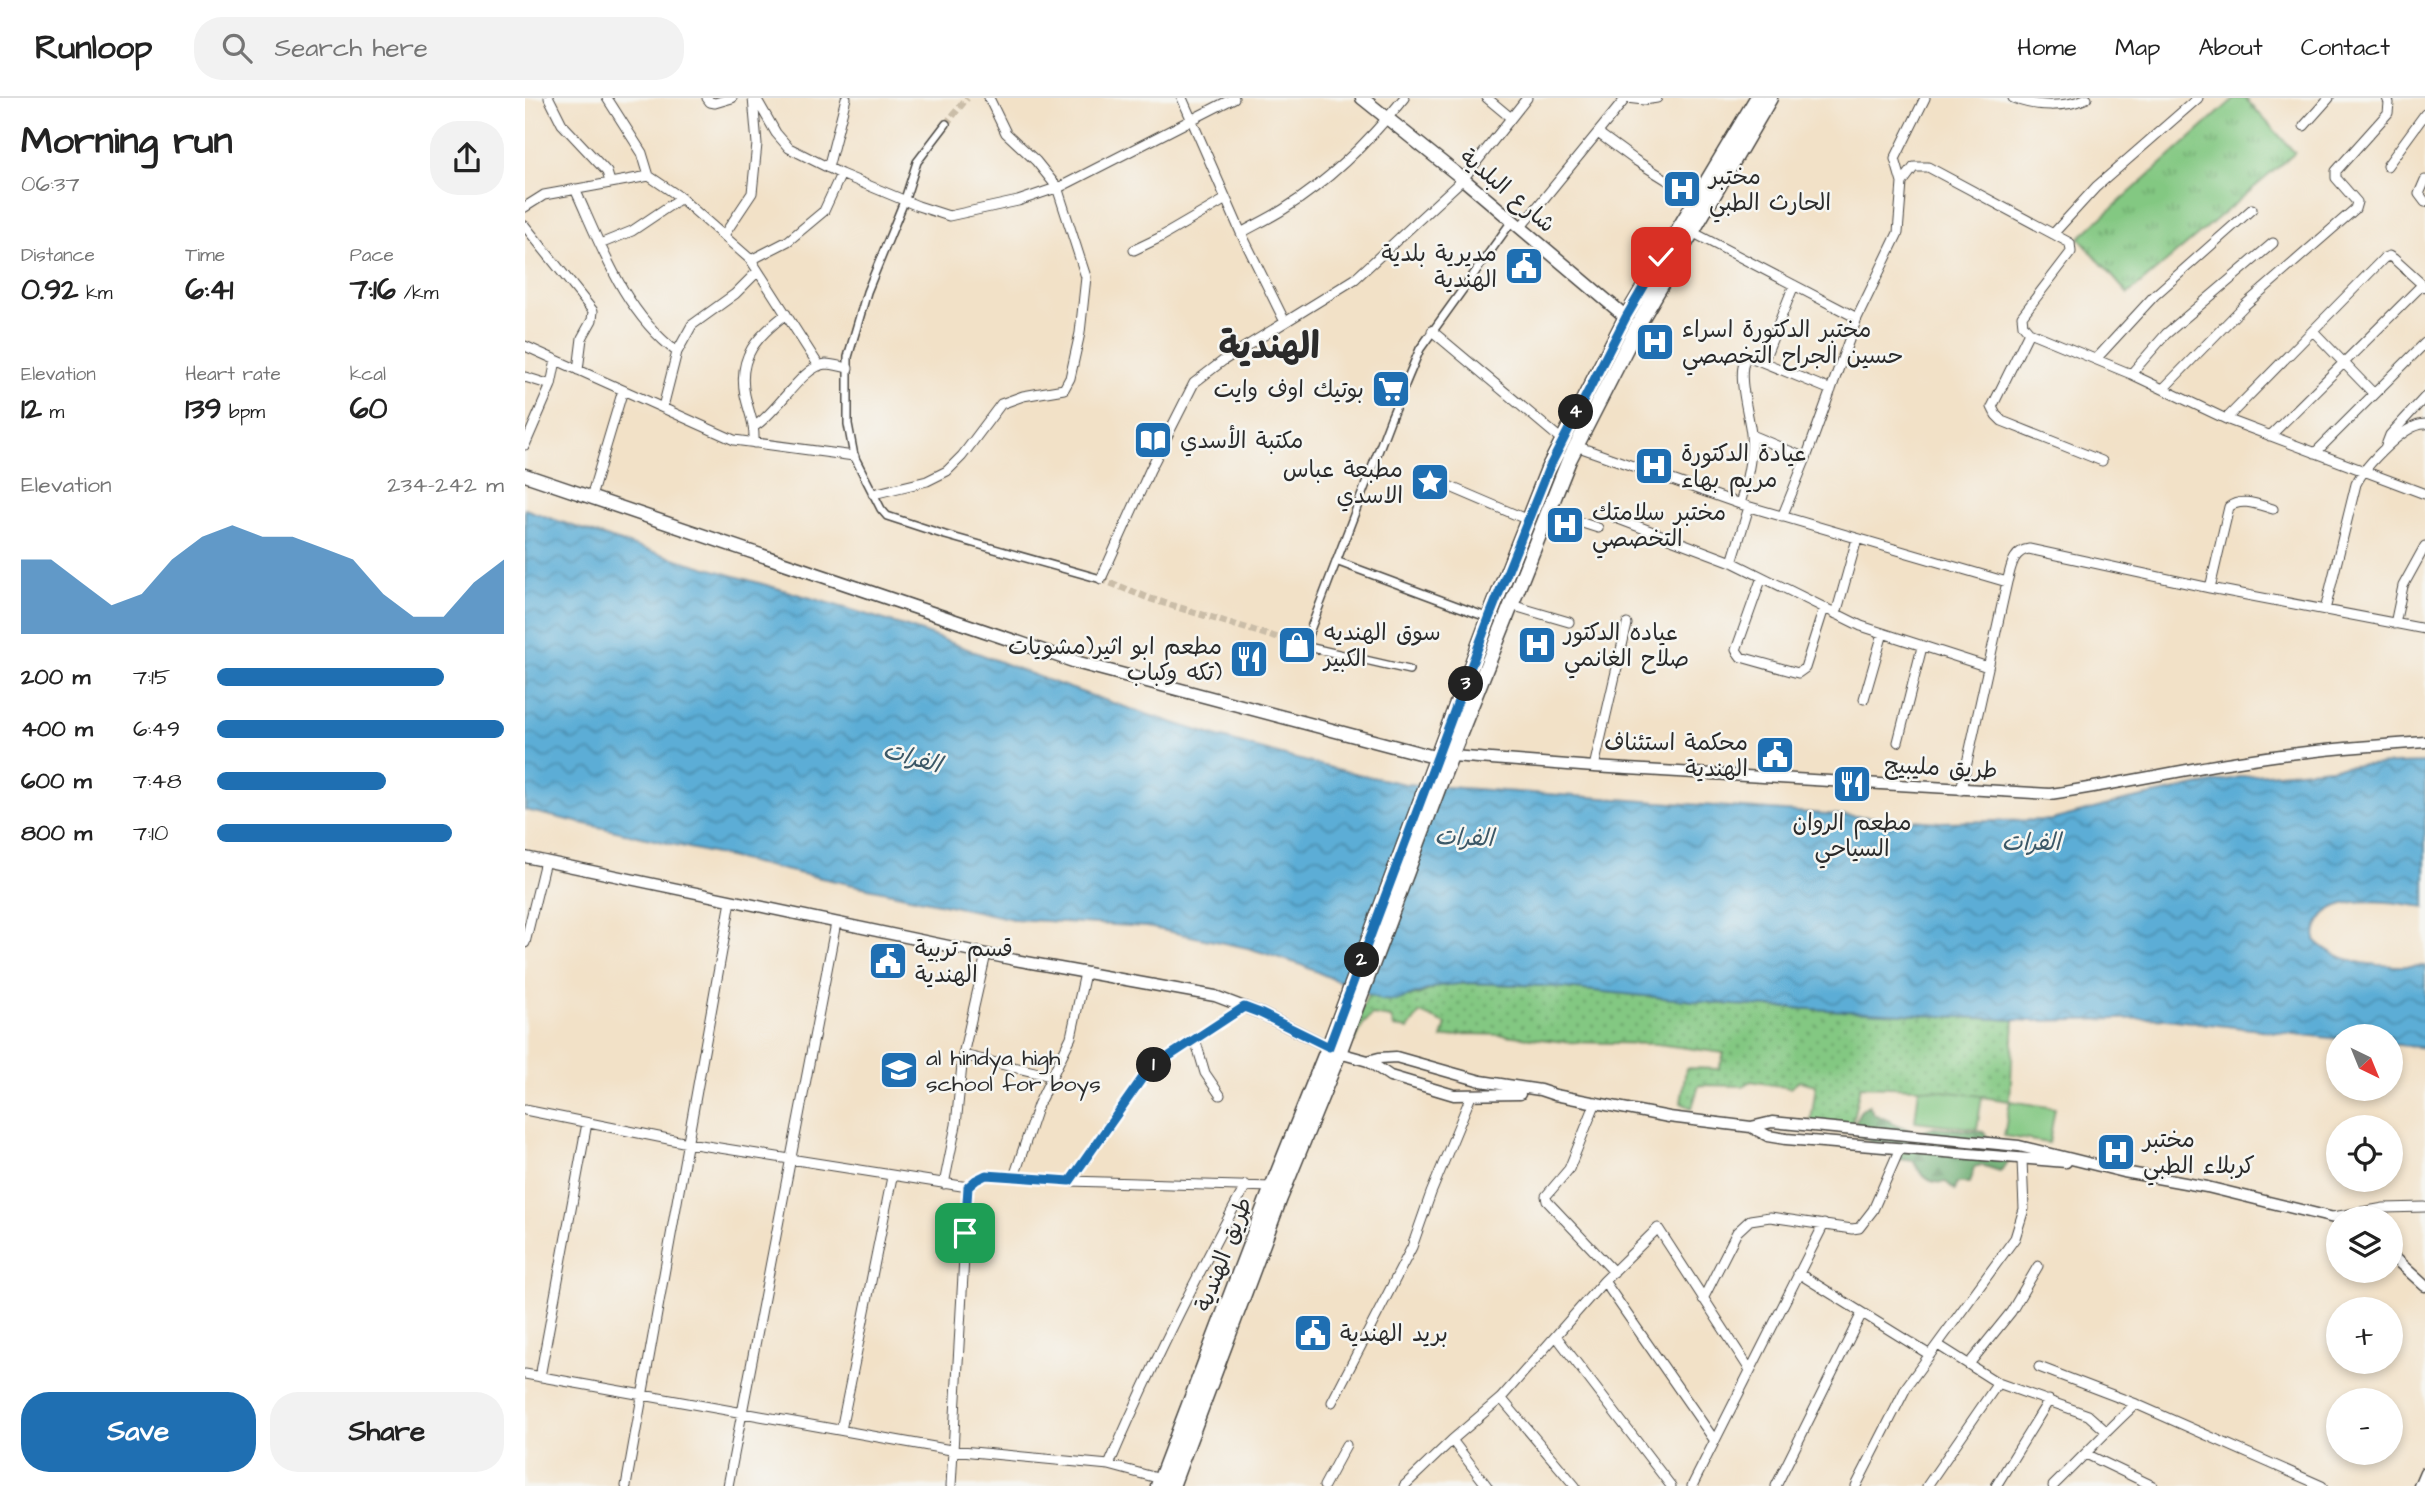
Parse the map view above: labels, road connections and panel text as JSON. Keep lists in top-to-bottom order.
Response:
{
  "streets": {
    "main road": ["شارع البلدية", "طريق الهندية"],
    "street": ["طريق مليبيج"]
  },
  "districts": ["الهندية"],
  "water": ["الفرات"],
  "places": {
    "hospital": [
      "مختبر الحارث الطبي",
      "مختبر الدكتورة اسراء حسين الجراح التخصصي",
      "عيادة الدكتورة مريم بهاء",
      "مختبر سلامتك التخصصي",
      "عياده الدكتور صلاح الغانمي",
      "مختبر كربلاء الطبي"
    ],
    "public building": [
      "مديرية بلدية الهندية",
      "محكمة استئناف الهندية",
      "قسم تربية الهندية",
      "بريد الهندية"
    ],
    "supermarket": ["بوتيك اوف وايت"],
    "library": ["مكتبة الأسدي"],
    "place": ["مطبعة عباس الاسدي"],
    "shop": ["سوق الهنديه الكبير"],
    "restaurant": ["مطعم ابو اثير(مشويات تكه وكباب)", "مطعم الروان السياحي"],
    "school or university": ["al hindya high school for boys"]
  },
  "north": "bottom right",
  "page": {
    "header": "Runloop",
    "search": "Search here",
    "nav": [
      "Home",
      "Map",
      "About",
      "Contact"
    ],
    "heading": ["Morning run", "06:37"],
    "stats": [
      ["Distance", "0.92 km"],
      ["Time", "6:41"],
      ["Pace", "7:16 /km"],
      ["Elevation", "12 m"],
      ["Heart rate", "139 bpm"],
      ["kcal", "60"]
    ],
    "pins": [
      "4",
      "3",
      "2",
      "1"
    ],
    "chart": ["Elevation", "234–242 m"],
    "list": [
      {
        "name": "200 m",
        "note": "7:15"
      },
      {
        "name": "400 m",
        "note": "6:49"
      },
      {
        "name": "600 m",
        "note": "7:48"
      },
      {
        "name": "800 m",
        "note": "7:10"
      }
    ],
    "map_buttons": ["+", "−"],
    "buttons": ["Save", "Share"]
  }
}
